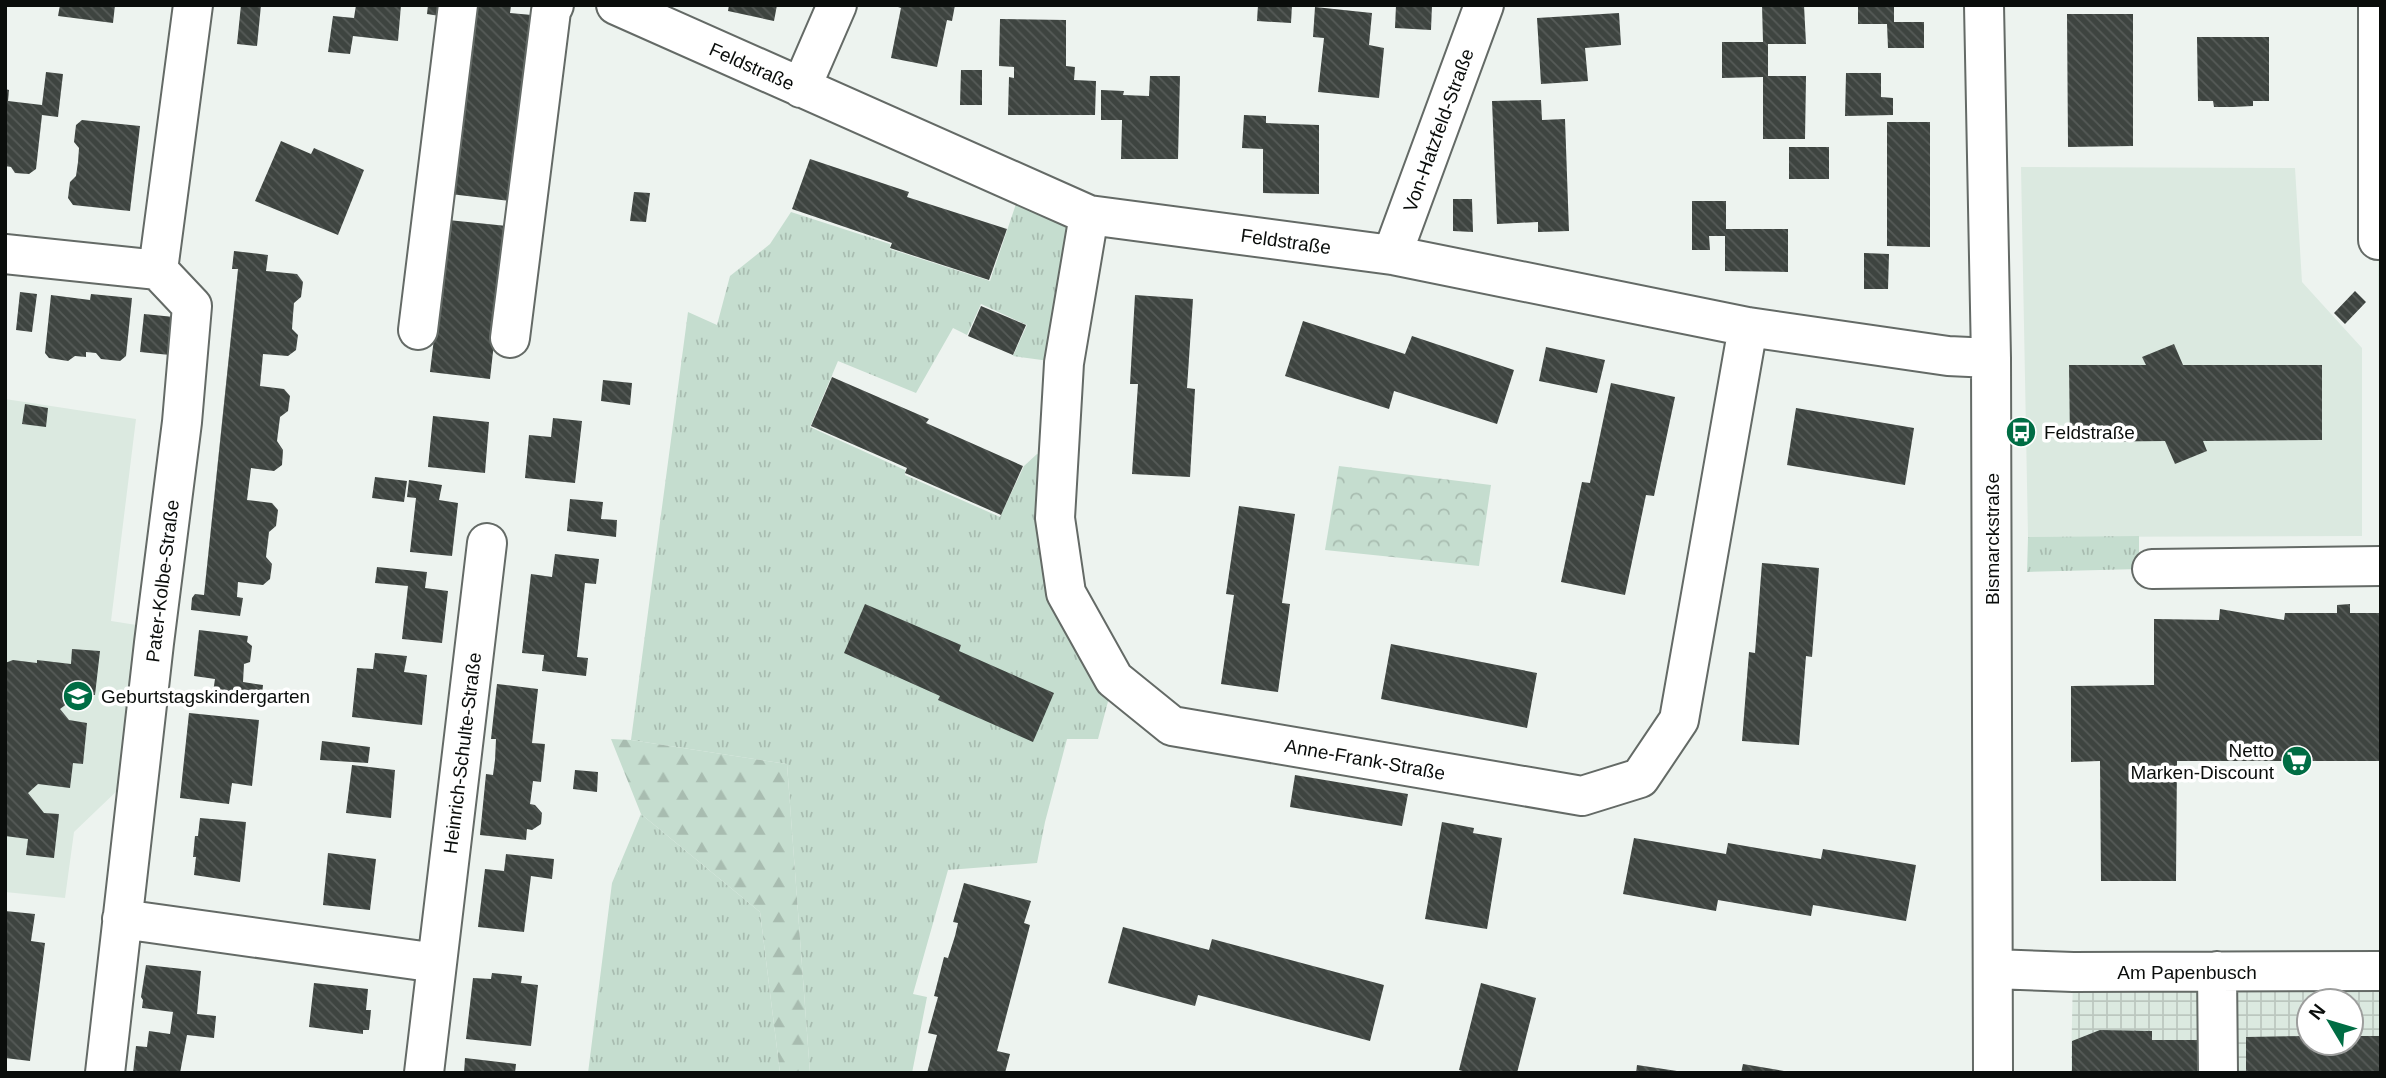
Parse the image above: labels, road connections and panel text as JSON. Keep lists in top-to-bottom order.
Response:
{
  "streets": {
    "street": [
      "Feldstraße",
      "Von-Hatzfeld-Straße",
      "Bismarckstraße",
      "Pater-Kolbe-Straße",
      "Heinrich-Schulte-Straße",
      "Anne-Frank-Straße",
      "Am Papenbusch"
    ]
  },
  "crossings": [
    ["Feldstraße", "Von-Hatzfeld-Straße"],
    ["Feldstraße", "Bismarckstraße"],
    ["Feldstraße", "Anne-Frank-Straße"],
    ["Bismarckstraße", "Am Papenbusch"]
  ],
  "places": {
    "bus stop": ["Feldstraße"],
    "school or university": ["Geburtstagskindergarten"],
    "supermarket": ["Netto Marken-Discount"]
  },
  "north": "top left"
}
